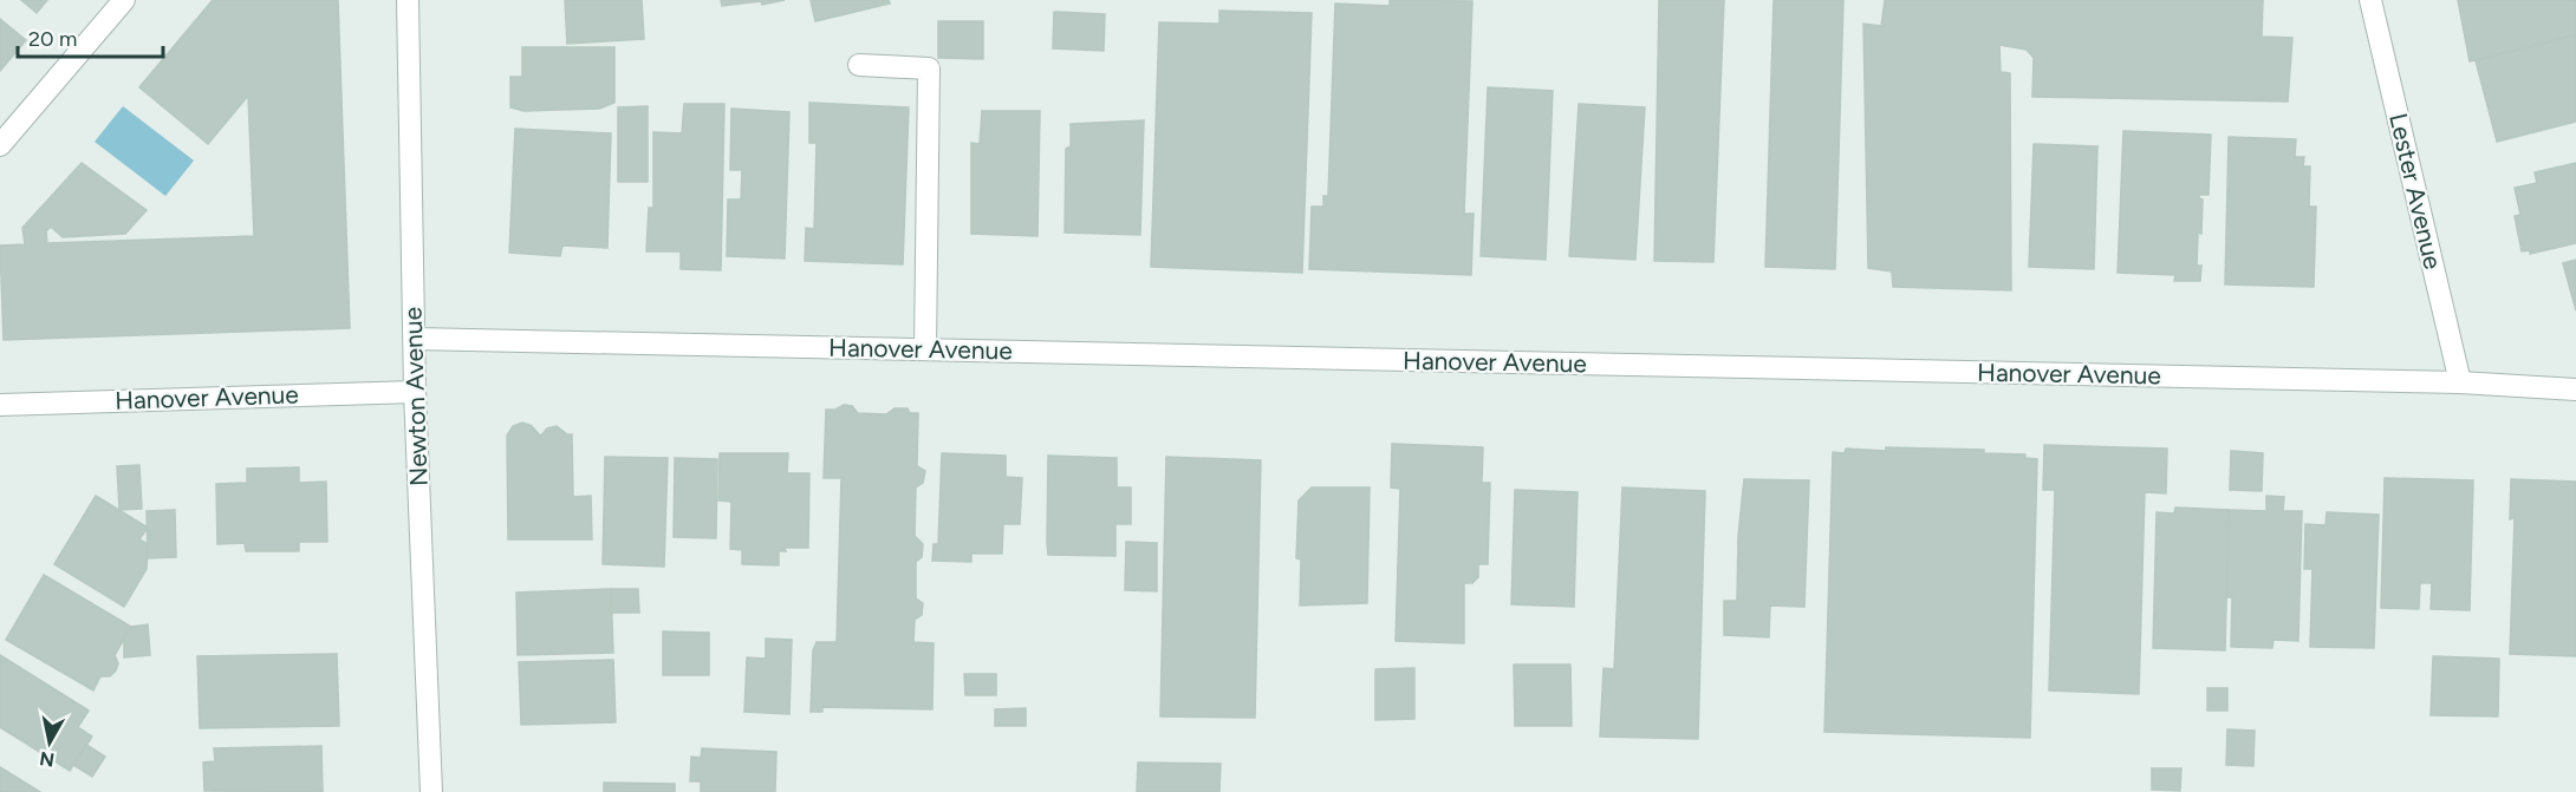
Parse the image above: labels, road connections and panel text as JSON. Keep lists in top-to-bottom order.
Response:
{
  "streets": {
    "street": ["Lester Avenue", "Hanover Avenue", "Newton Avenue"]
  },
  "crossings": [
    ["Lester Avenue", "Hanover Avenue"],
    ["Hanover Avenue", "Newton Avenue"]
  ],
  "scale_bar": "20 m",
  "north": "bottom"
}
